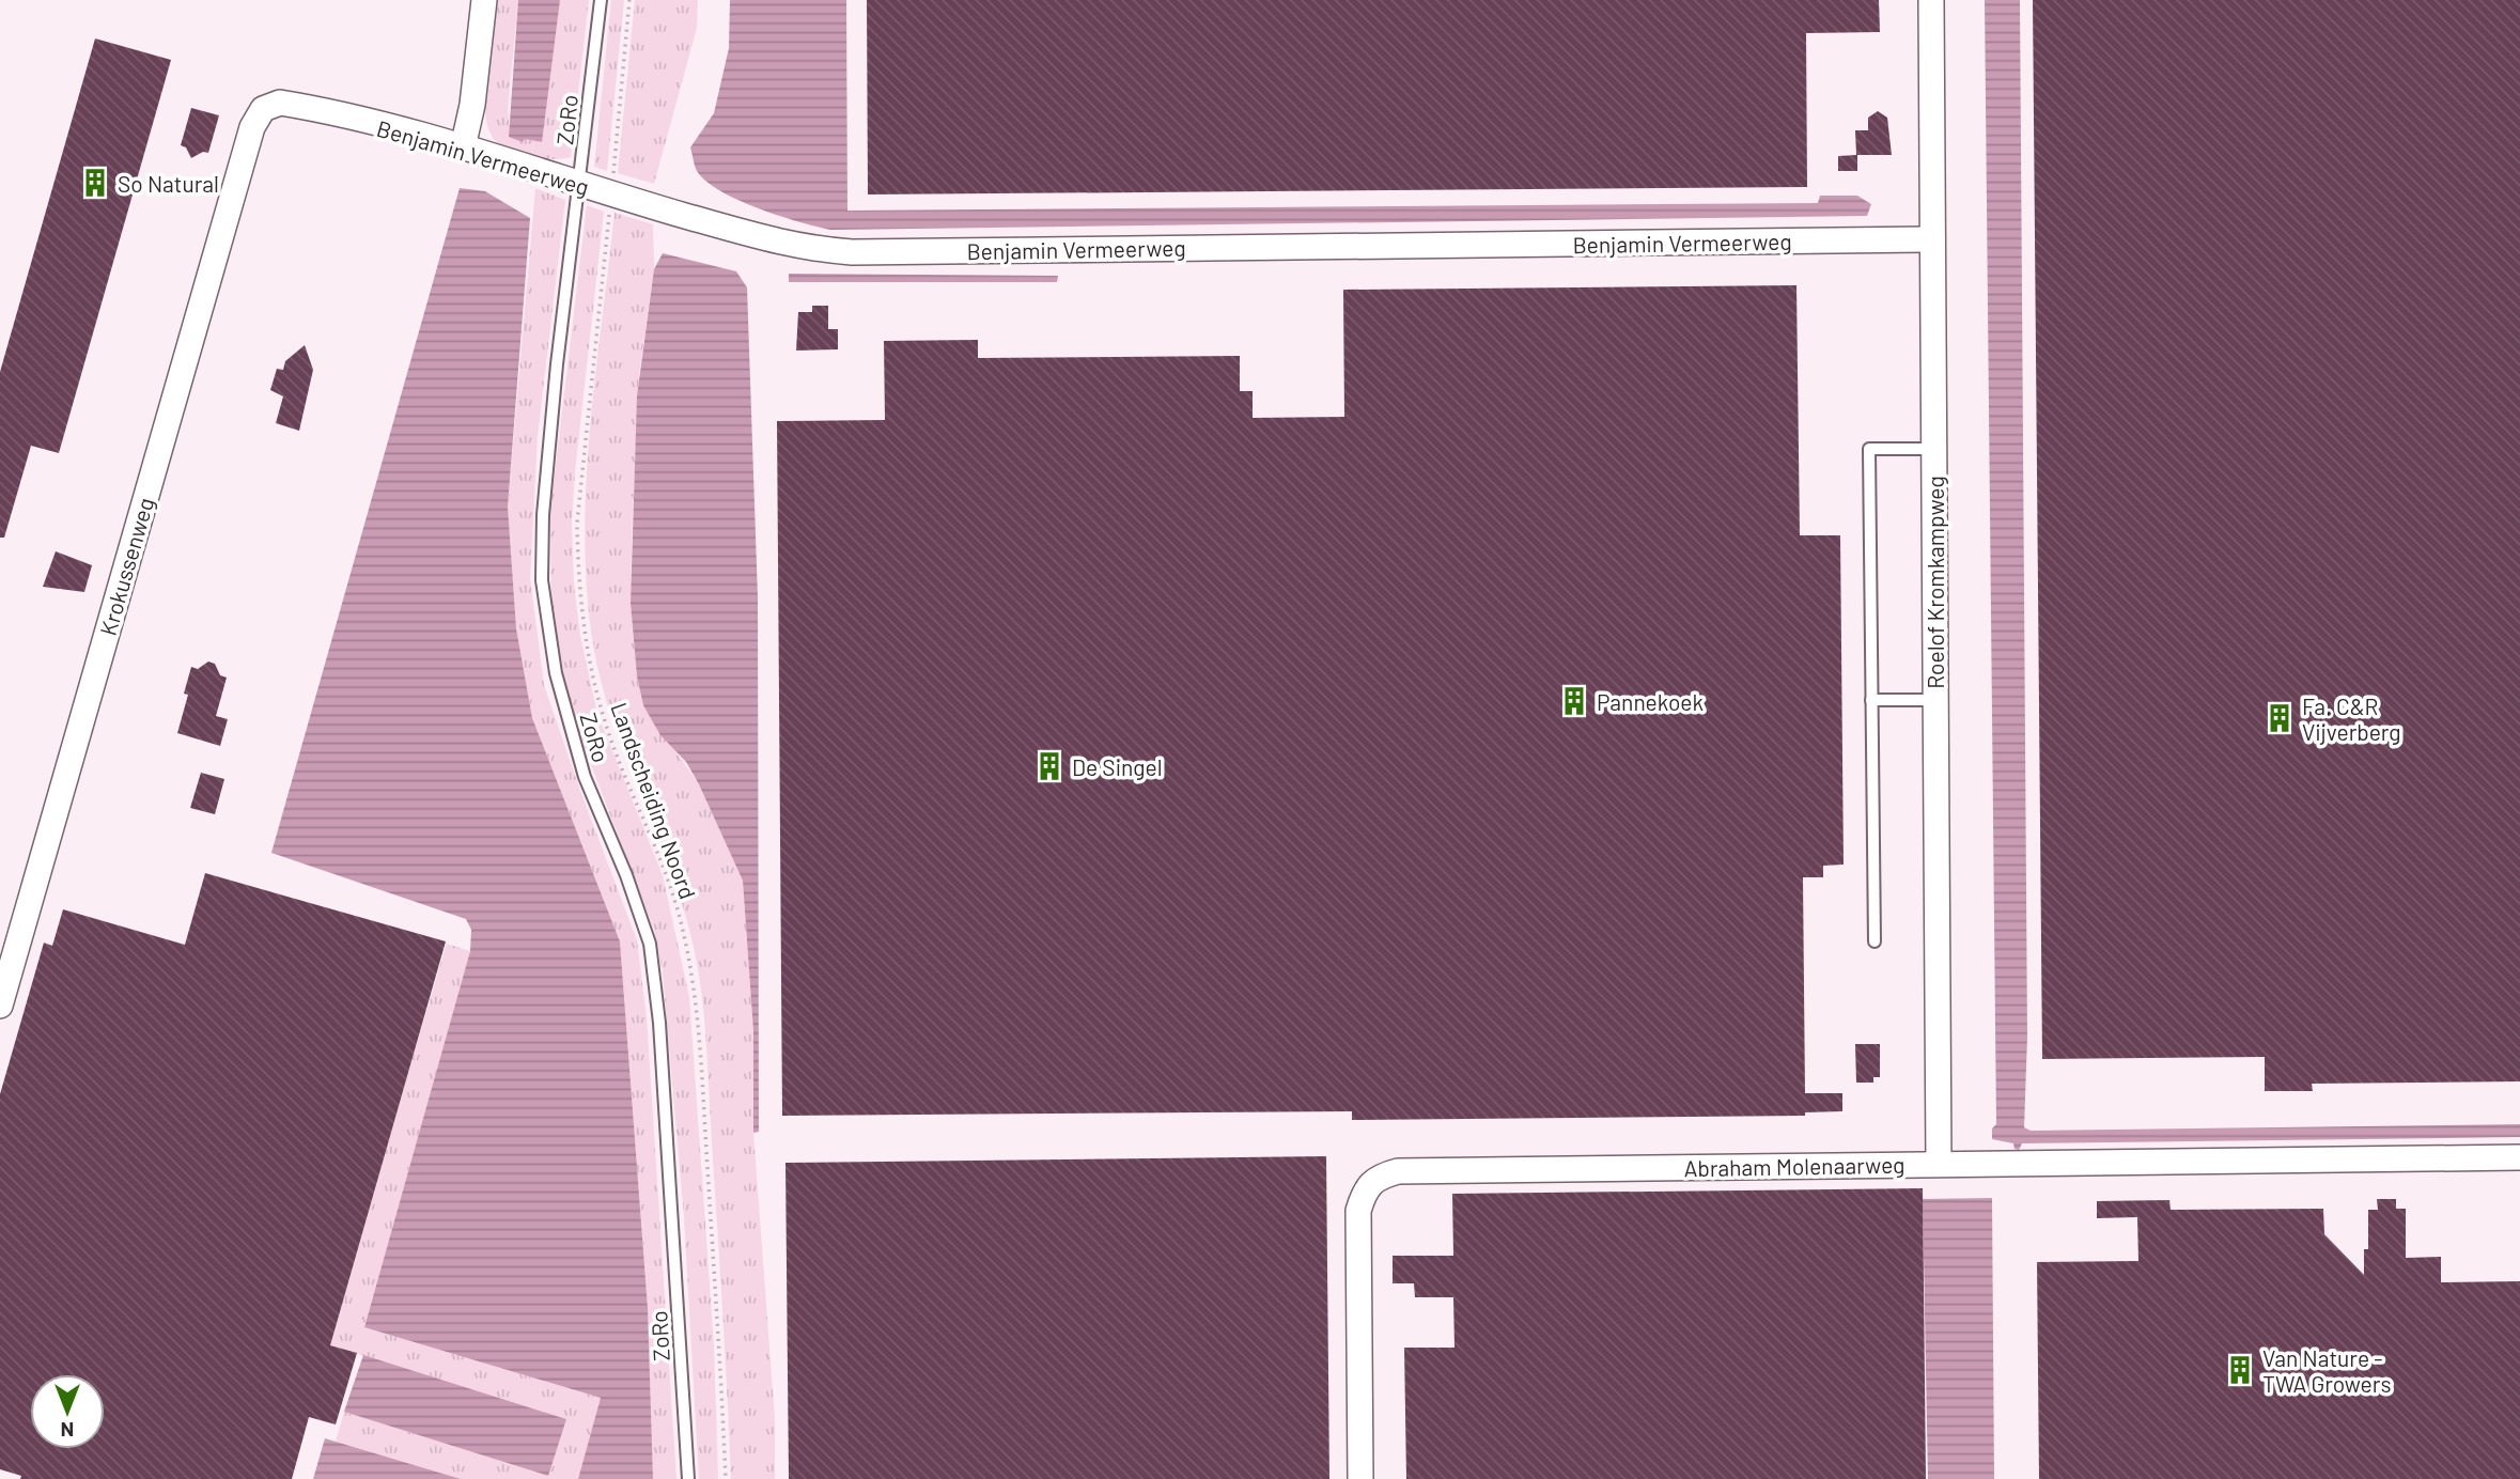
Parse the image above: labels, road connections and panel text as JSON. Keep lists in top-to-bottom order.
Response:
{
  "streets": {
    "street": [
      "Benjamin Vermeerweg",
      "Krokussenweg",
      "Roelof Kromkampweg",
      "Abraham Molenaarweg"
    ],
    "lane": ["ZoRo"],
    "path": ["Landscheiding Noord"]
  },
  "crossings": [
    ["ZoRo", "Benjamin Vermeerweg"],
    ["Benjamin Vermeerweg", "Krokussenweg"],
    ["Benjamin Vermeerweg", "Roelof Kromkampweg"],
    ["Benjamin Vermeerweg", "Landscheiding Noord"],
    ["Roelof Kromkampweg", "Abraham Molenaarweg"]
  ],
  "places": {
    "building": [
      "So Natural",
      "Pannekoek",
      "Fa. C&R Vijverberg",
      "De Singel",
      "Van Nature - TWA Growers"
    ]
  },
  "north": "bottom"
}
